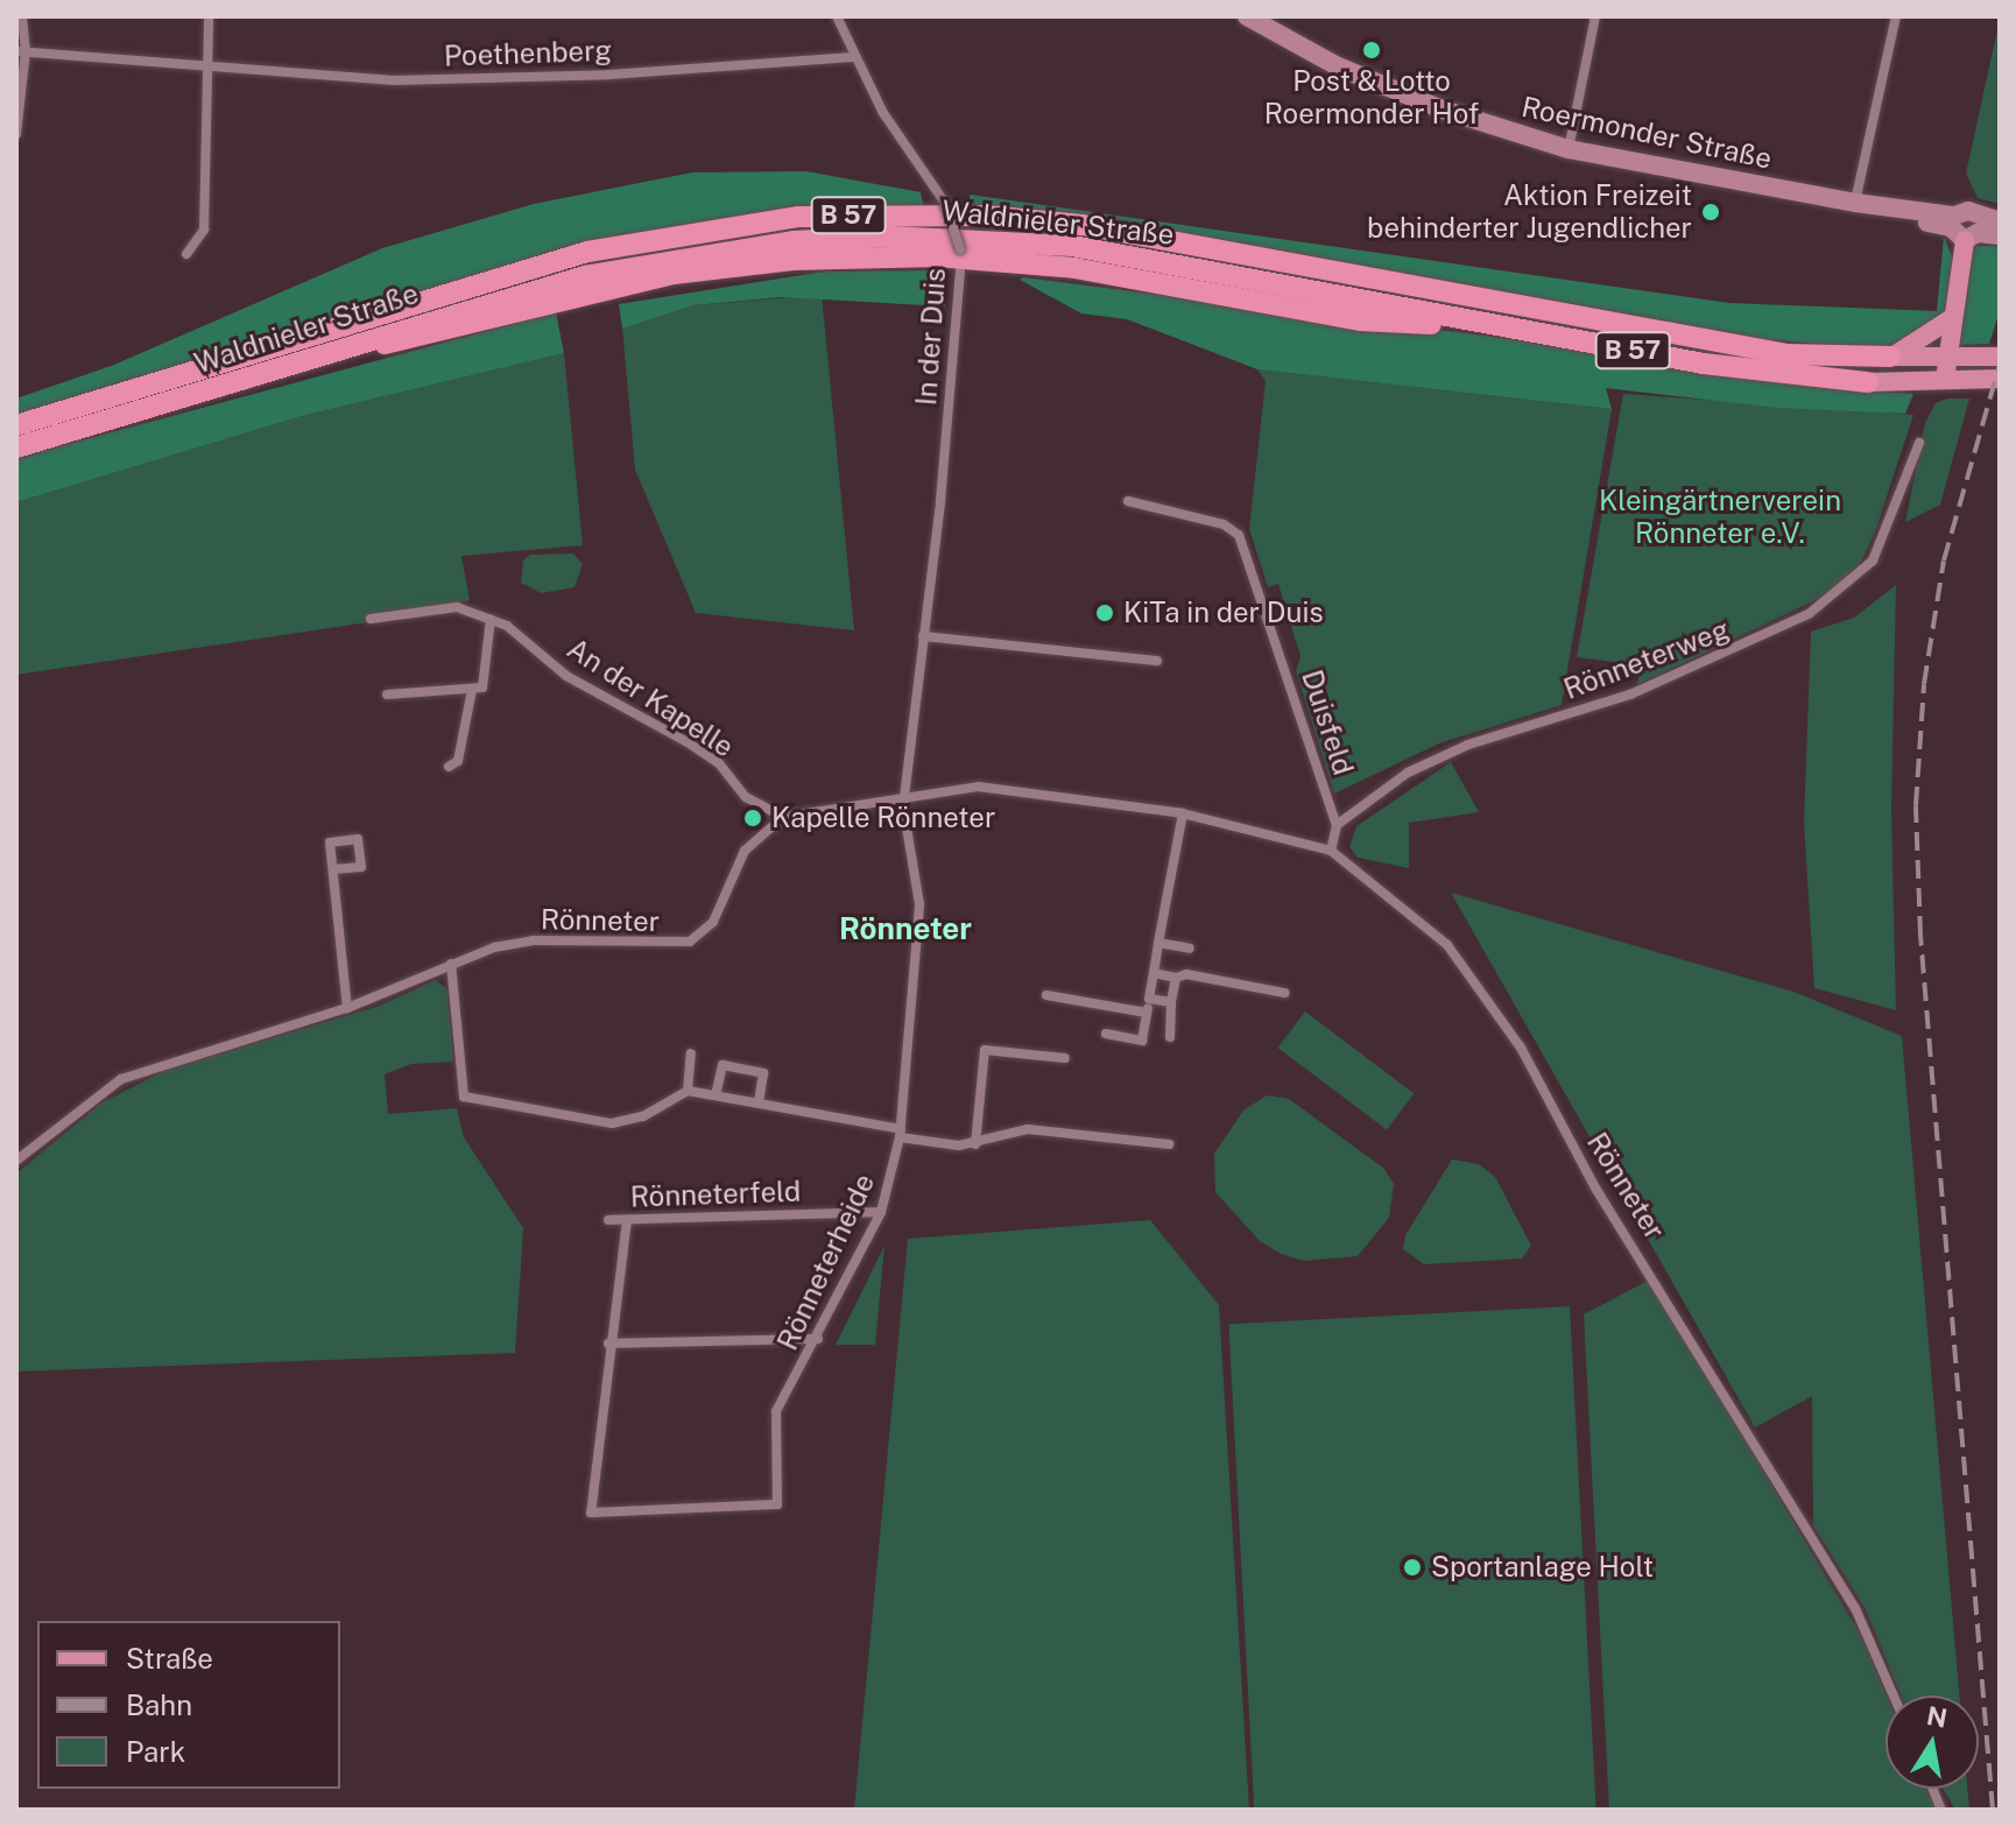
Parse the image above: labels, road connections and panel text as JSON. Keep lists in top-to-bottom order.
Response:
{
  "streets": {
    "highway": ["B 57", "Waldnieler Straße"],
    "main road": ["Roermonder Straße"],
    "street": [
      "Poethenberg",
      "In der Duis",
      "Rönneterweg",
      "An der Kapelle",
      "Duisfeld",
      "Rönneter",
      "Rönneterfeld",
      "Rönneterheide"
    ]
  },
  "crossings": [
    ["Poethenberg", "In der Duis"],
    ["In der Duis", "Rönneter"],
    ["In der Duis", "Rönneterheide"],
    ["Rönneterweg", "Duisfeld"],
    ["An der Kapelle", "Rönneter"],
    ["Rönneter", "Rönneterheide"],
    ["Rönneterfeld", "Rönneterheide"]
  ],
  "districts": ["Rönneter"],
  "parks": ["Kleingärtnerverein Rönneter e.V."],
  "places": [
    "Post & Lotto Roermonder Hof",
    "Aktion Freizeit behinderter Jugendlicher",
    "KiTa in der Duis",
    "Kapelle Rönneter",
    "Sportanlage Holt"
  ],
  "legend": ["Straße", "Bahn", "Park"],
  "north": "top"
}
